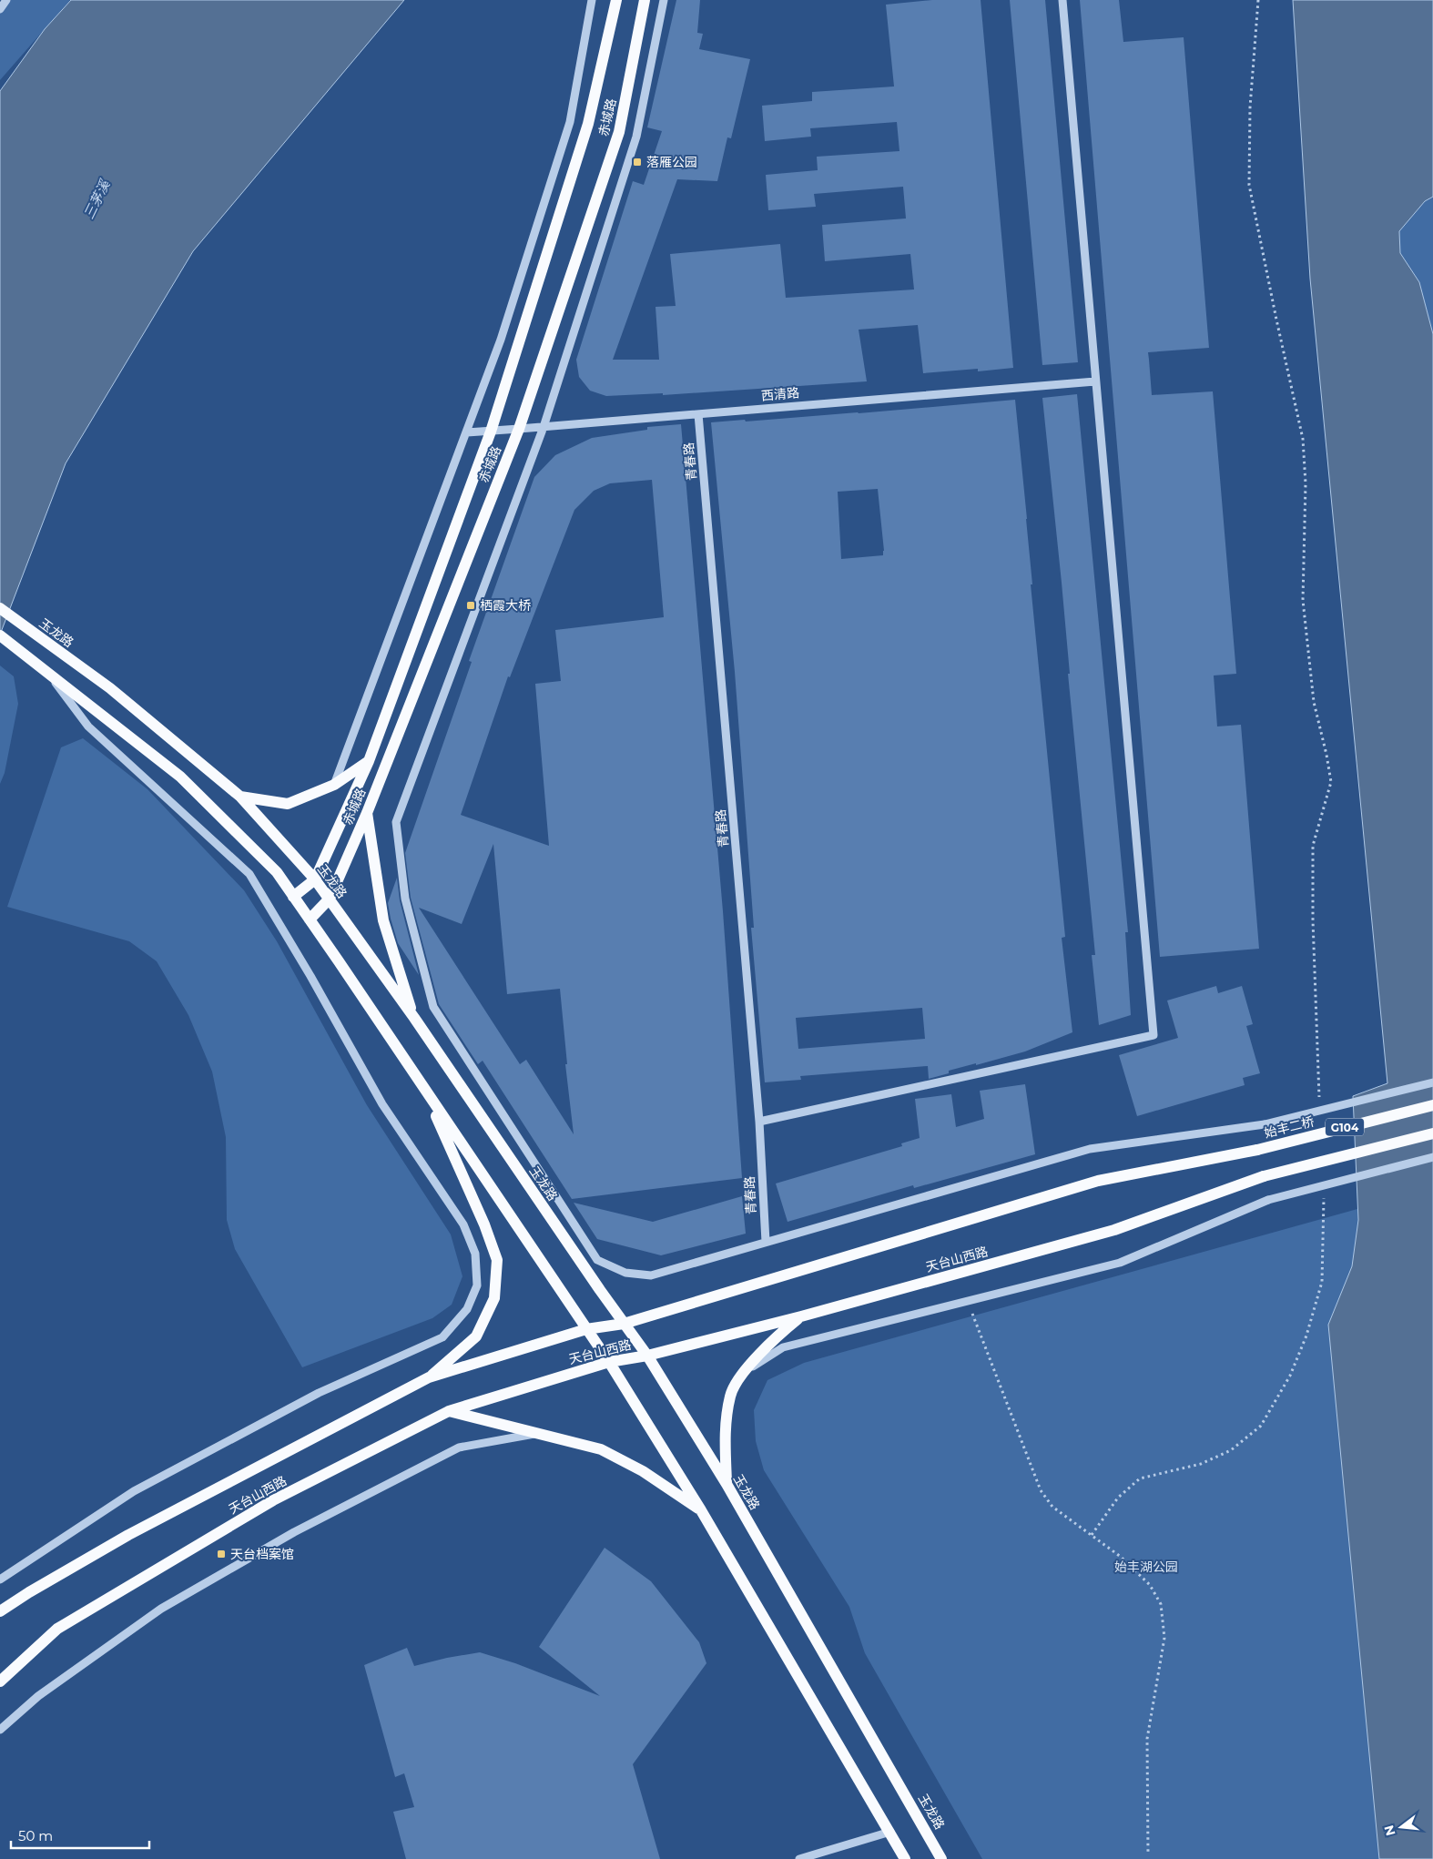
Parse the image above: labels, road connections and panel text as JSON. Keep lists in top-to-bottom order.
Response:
{
  "streets": {
    "main road": [
      "赤城路",
      "玉龙路",
      "始丰二桥",
      "G104",
      "天台山西路"
    ],
    "street": ["西清路", "青春路"]
  },
  "crossings": [
    ["赤城路", "西清路"],
    ["赤城路", "玉龙路"],
    ["西清路", "青春路"],
    ["玉龙路", "天台山西路"],
    ["始丰二桥", "天台山西路"]
  ],
  "water": ["三茅溪"],
  "parks": ["始丰湖公园"],
  "places": {
    "transit": ["落雁公园", "栖霞大桥", "天台档案馆"]
  },
  "scale_bar": "50 m",
  "north": "left"
}
